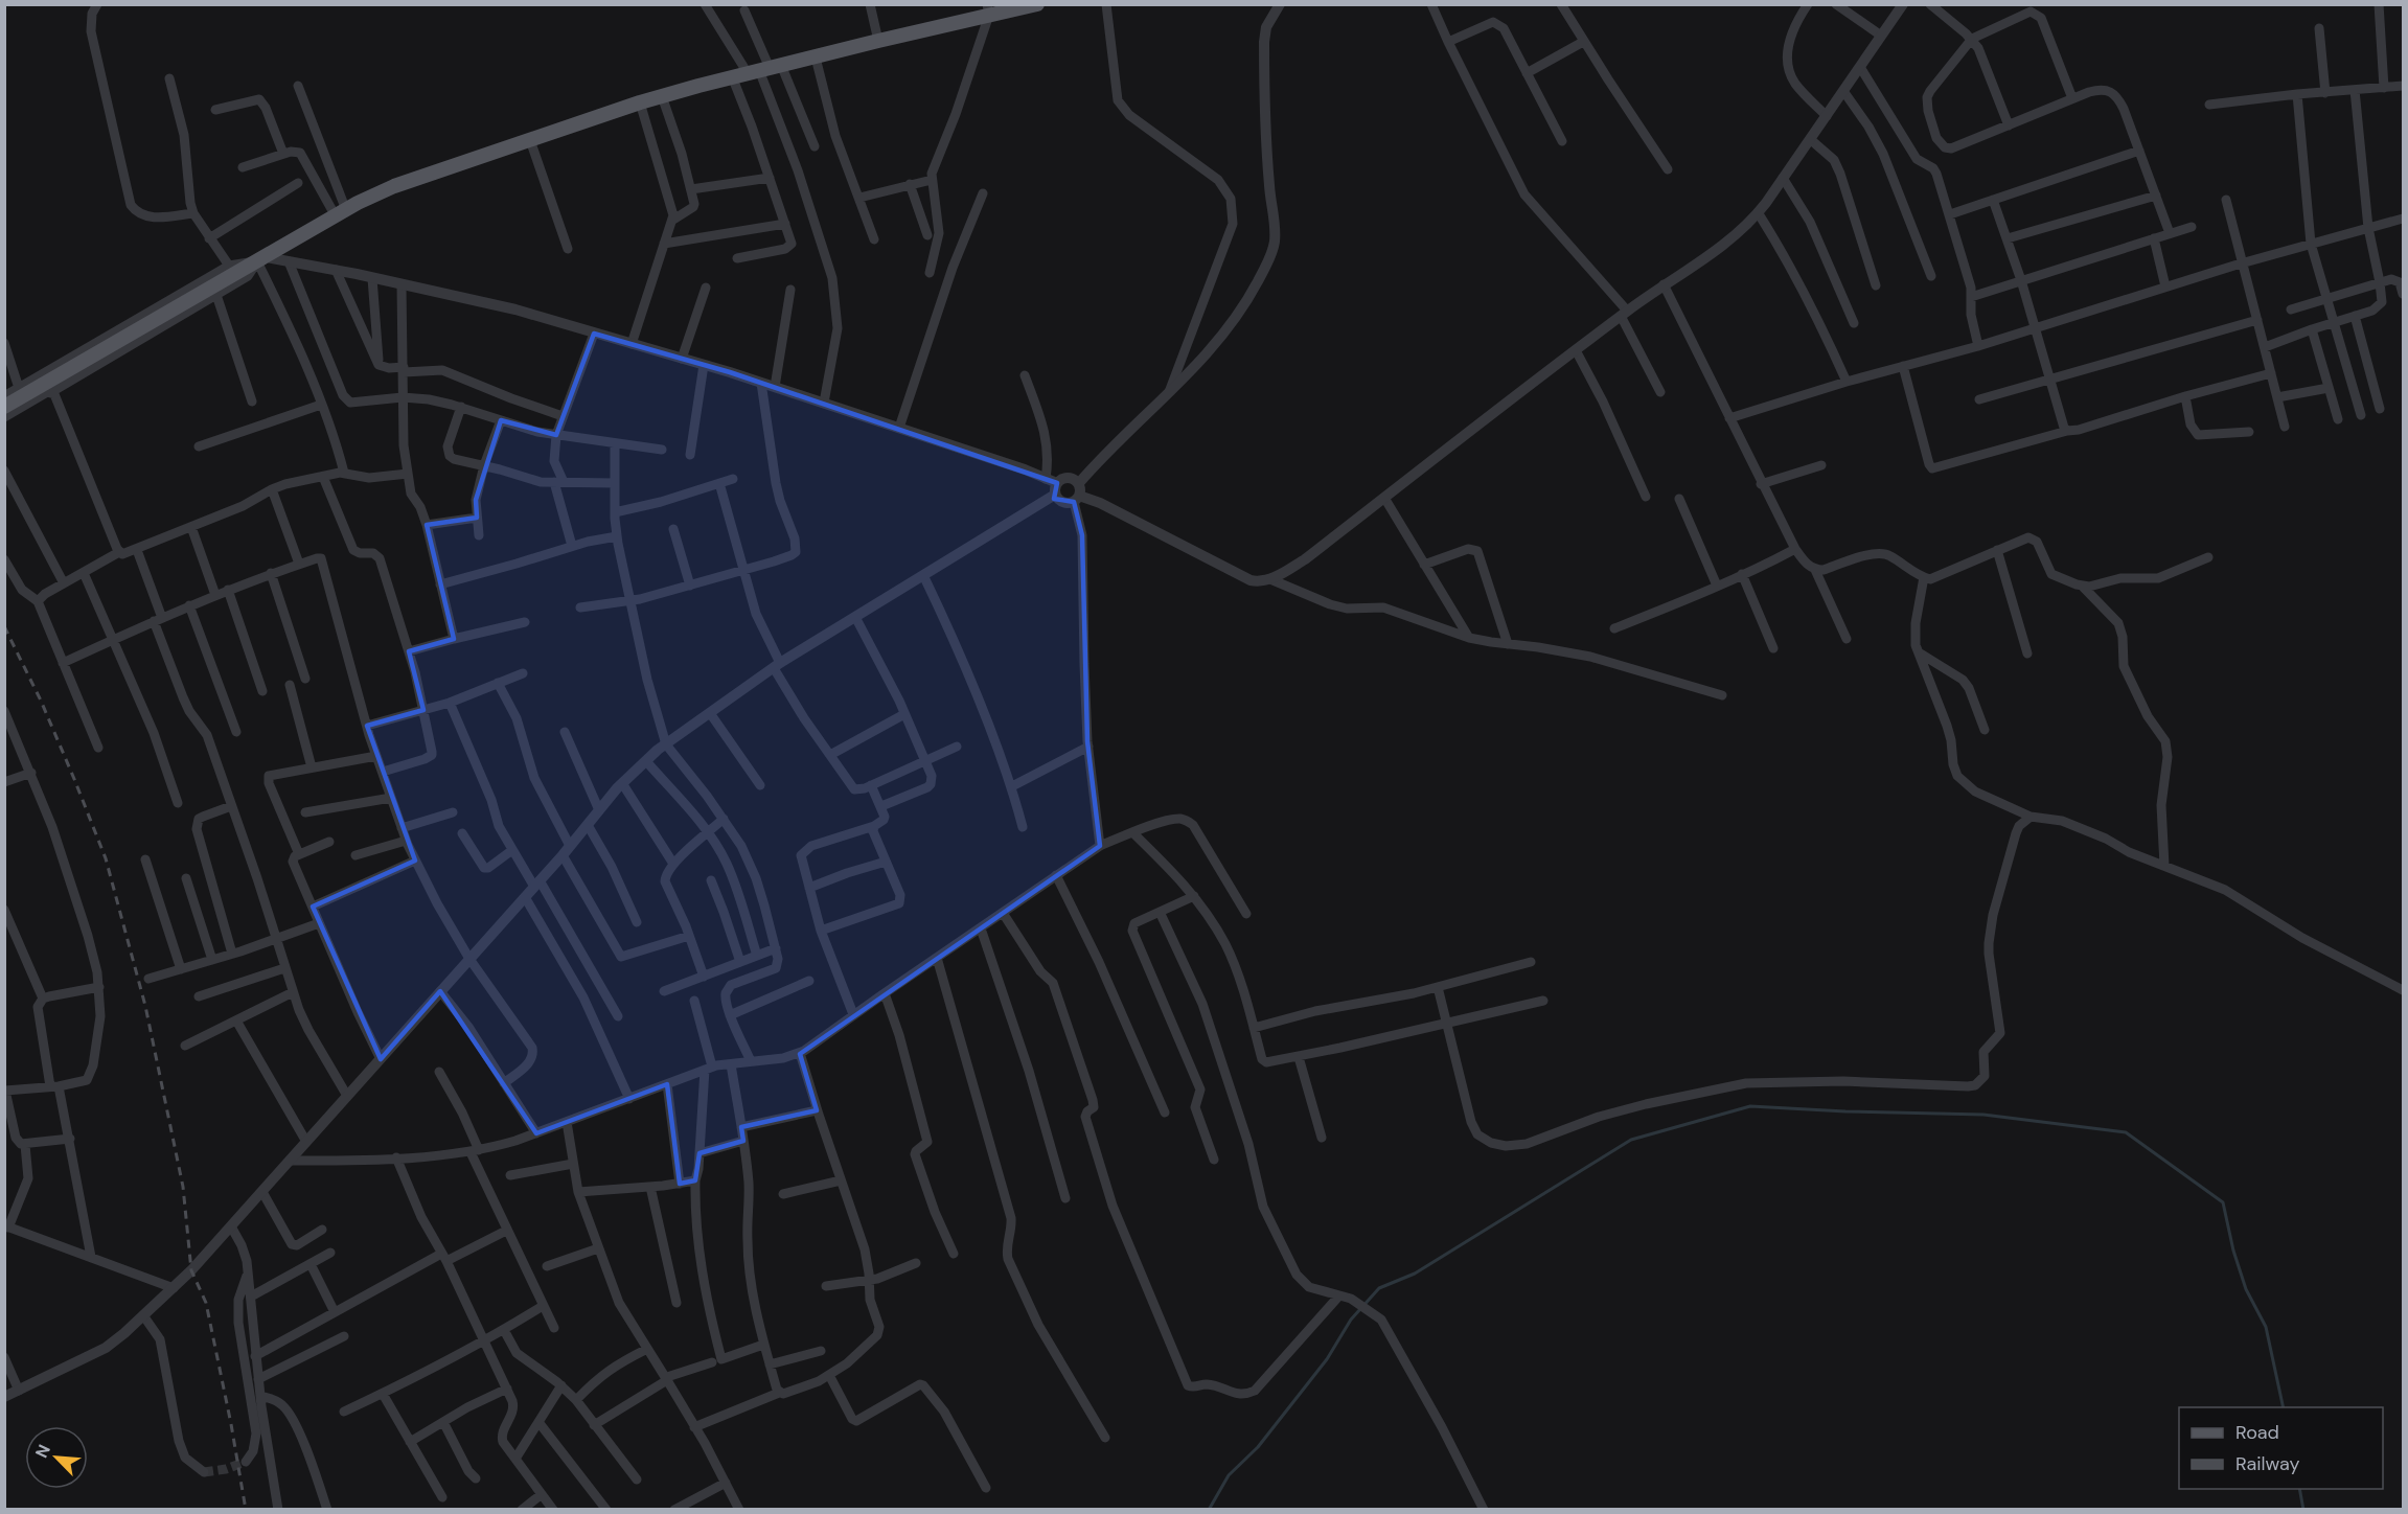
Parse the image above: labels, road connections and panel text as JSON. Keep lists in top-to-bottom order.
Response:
{
  "legend": ["Road", "Railway"],
  "north": "top left"
}
